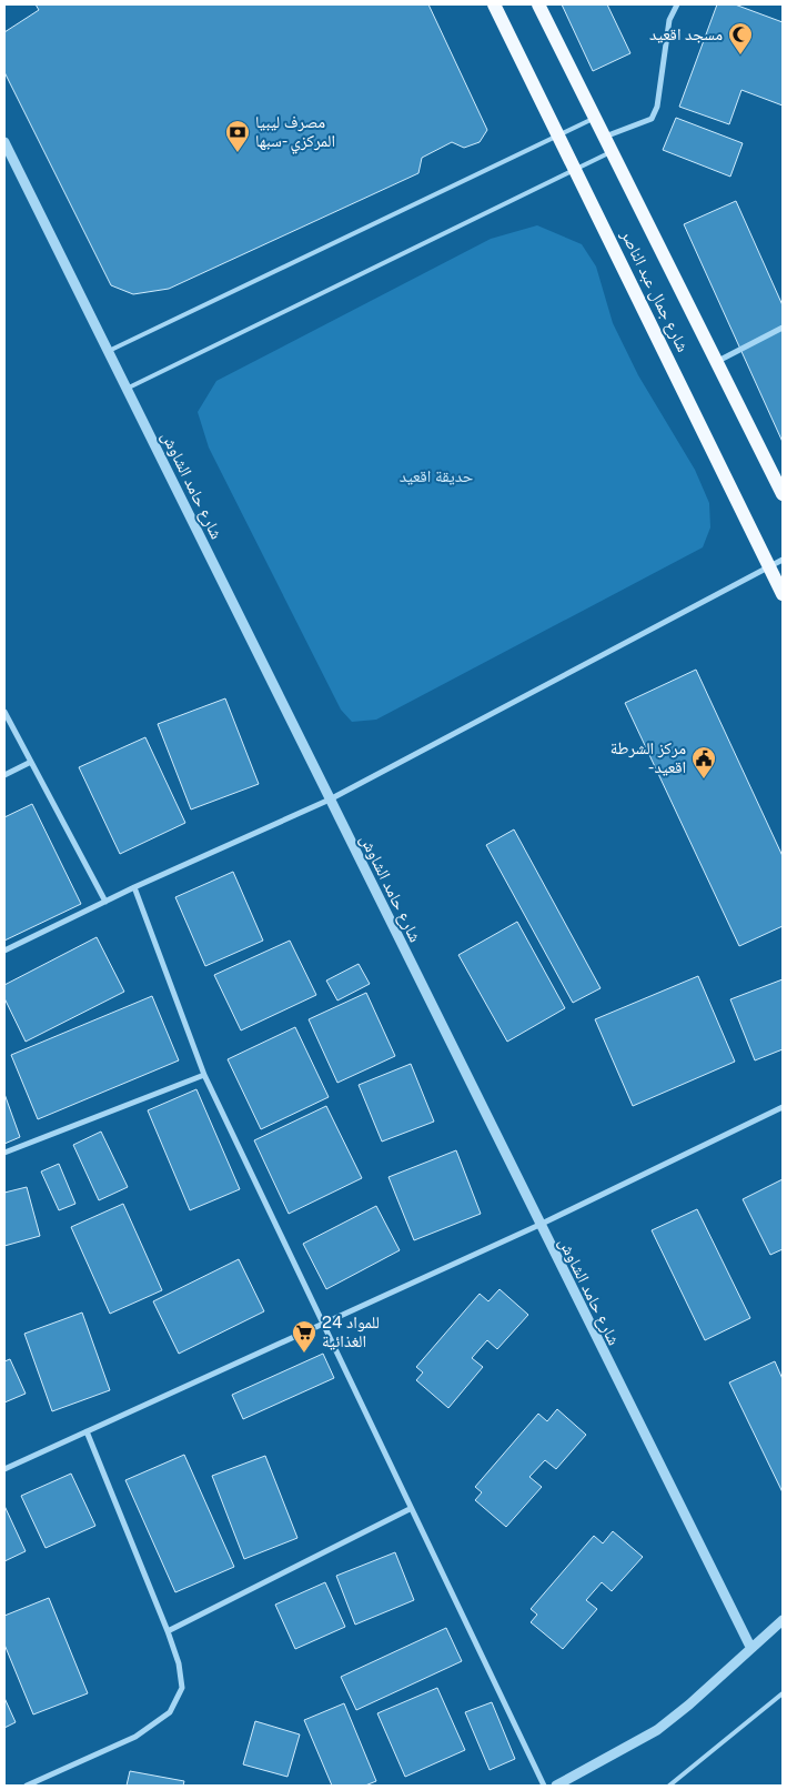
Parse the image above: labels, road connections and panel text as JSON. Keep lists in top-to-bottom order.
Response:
{
  "streets": {
    "main road": ["شارع جمال عبد الناصر"],
    "street": ["شارع حامد الشاوش"]
  },
  "parks": ["حديقة اقعيد"],
  "places": {
    "mosque": ["مسجد اقعيد"],
    "bank": ["مصرف ليبيا المركزي -سبها"],
    "public building": ["مركز الشرطة -اقعيد"],
    "supermarket": ["24 للمواد الغذائية"]
  }
}
